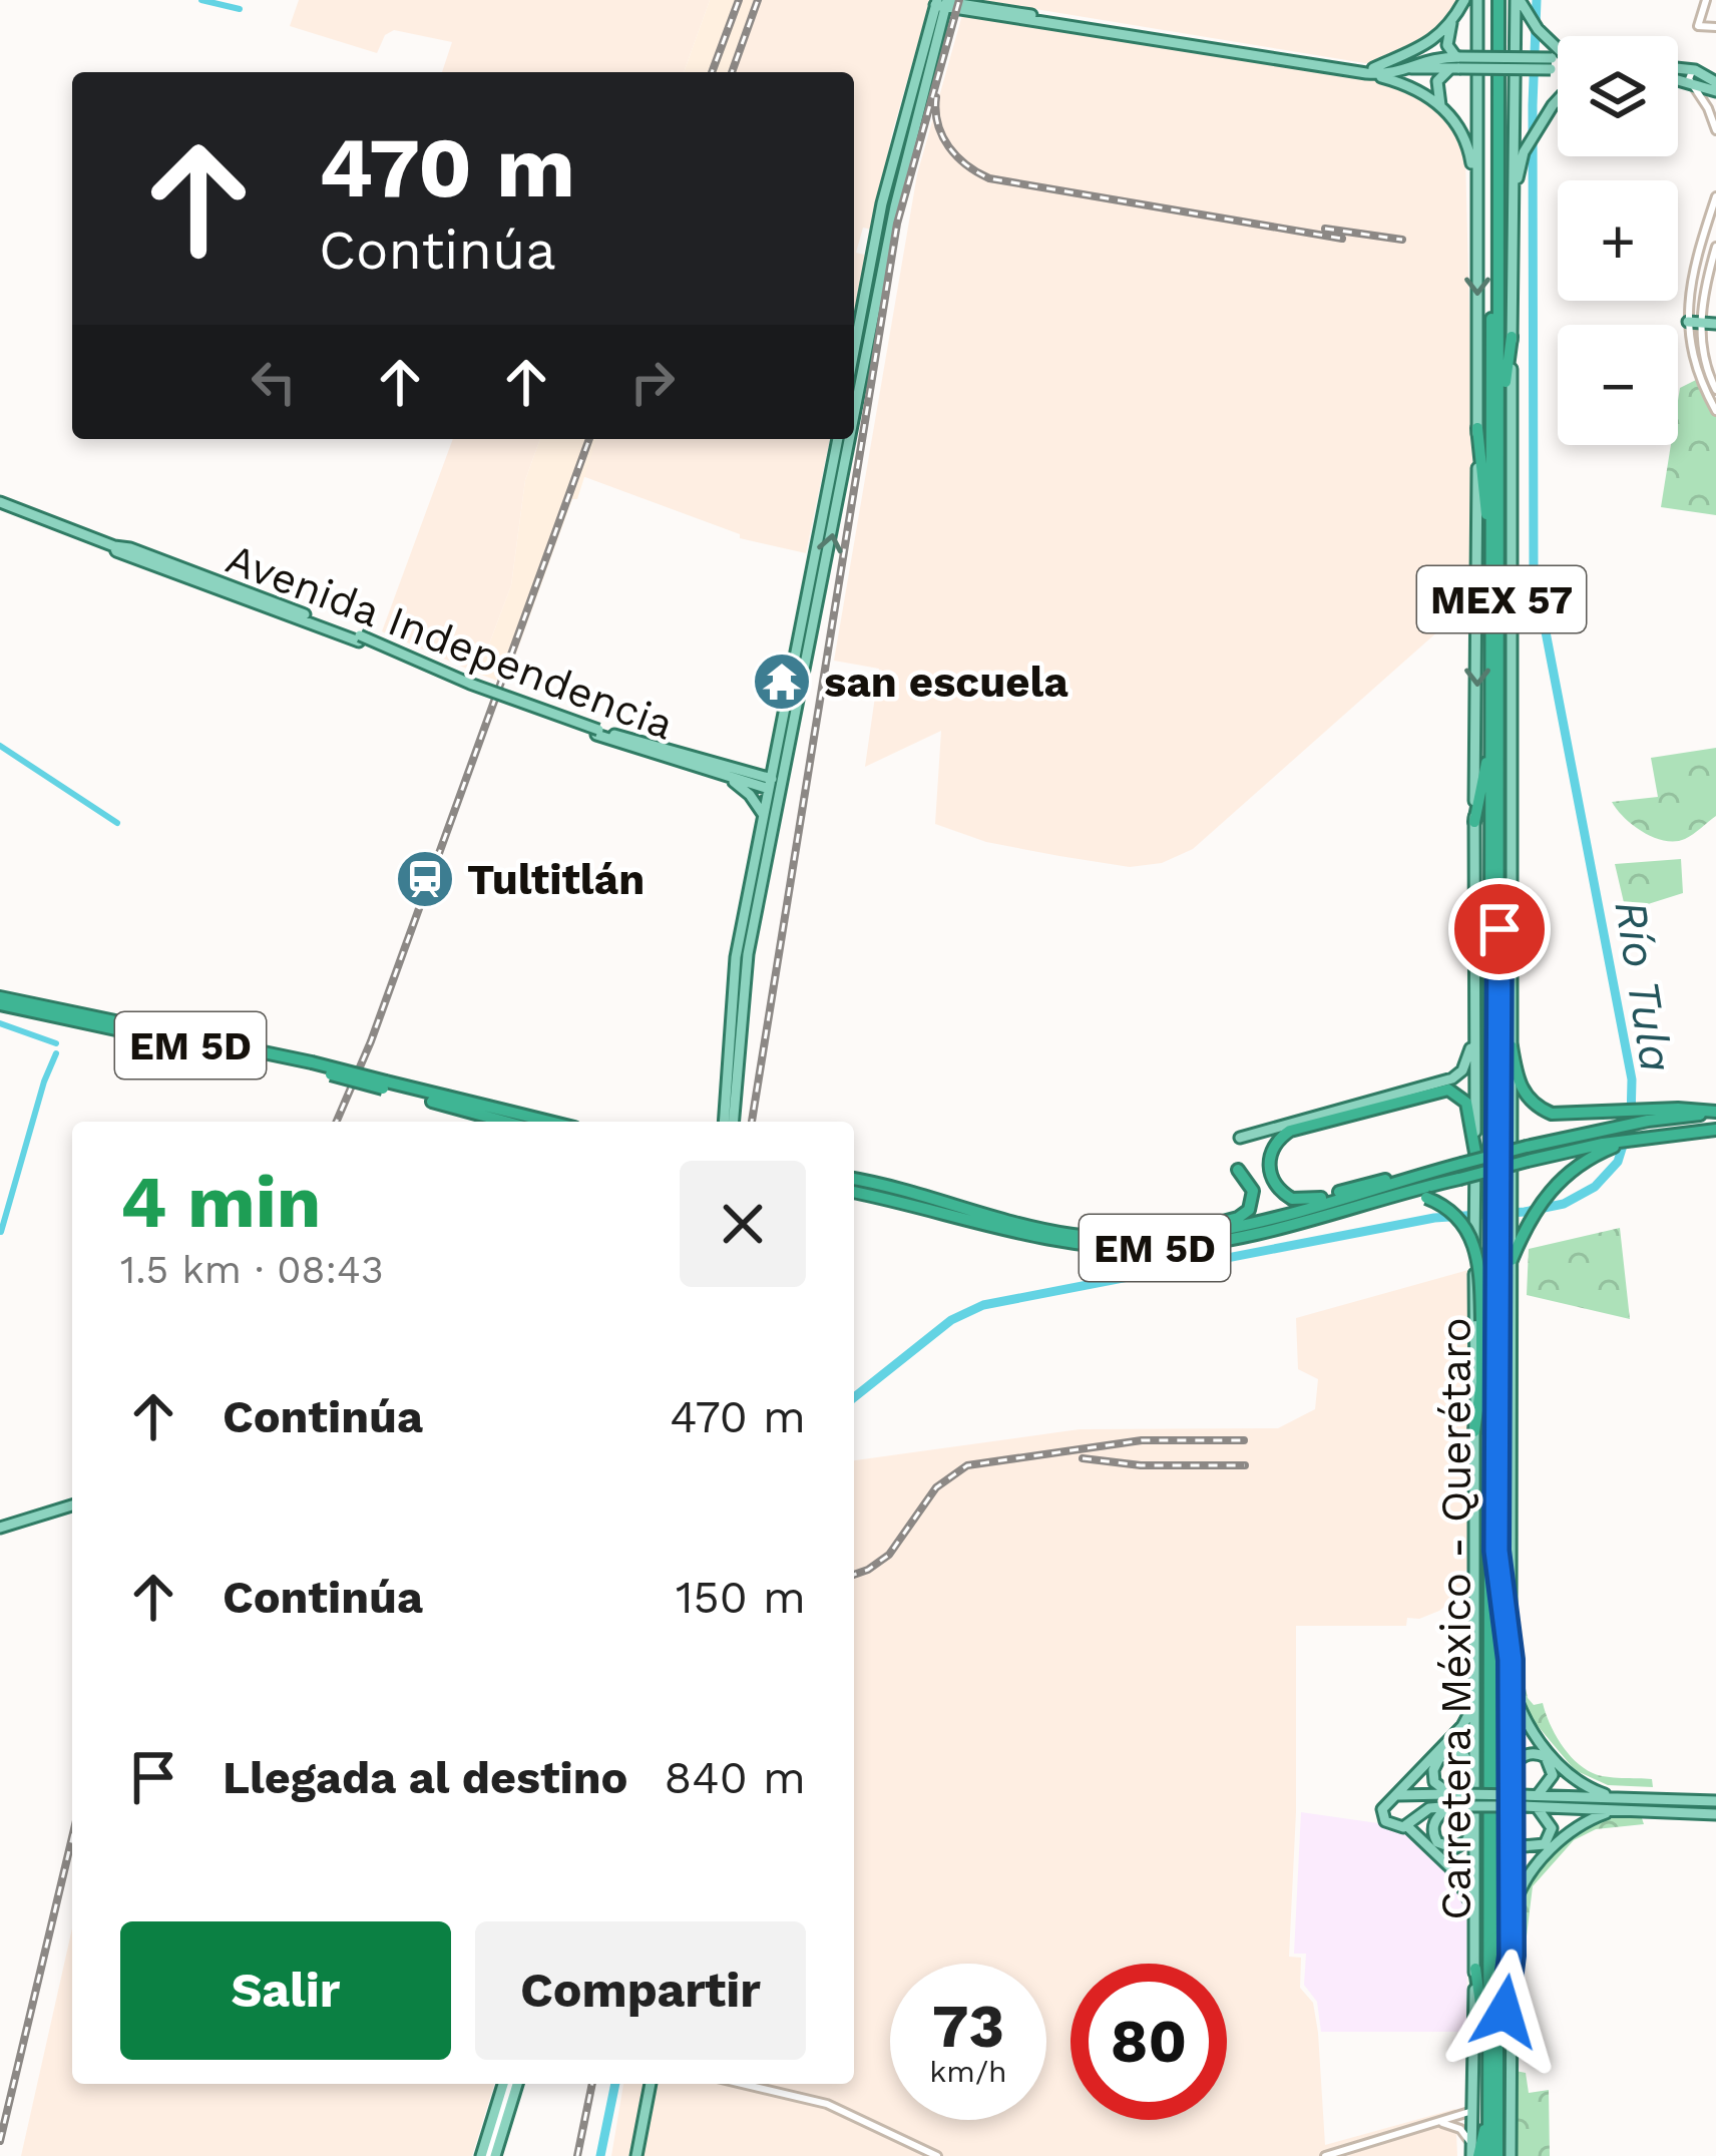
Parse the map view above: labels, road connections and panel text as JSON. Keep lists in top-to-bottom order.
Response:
{
  "streets": {
    "highway": ["MEX 57", "EM 5D", "Carretera México - Querétaro"],
    "main road": ["Avenida Independencia"]
  },
  "water": ["Río Tula"],
  "places": {
    "temple": ["san escuela"],
    "station": ["Tultitlán"]
  },
  "page": {
    "map_buttons": ["+", "−"],
    "turn": ["470 m", "Continúa"],
    "heading": ["4 min", "1.5 km · 08:43"],
    "list": [
      {
        "name": "Continúa",
        "value": "470 m"
      },
      {
        "name": "Continúa",
        "value": "150 m"
      },
      {
        "name": "Llegada al destino",
        "value": "840 m"
      }
    ],
    "buttons": ["Salir", "Compartir"],
    "speed": "73 km/h",
    "limit": "80"
  }
}
